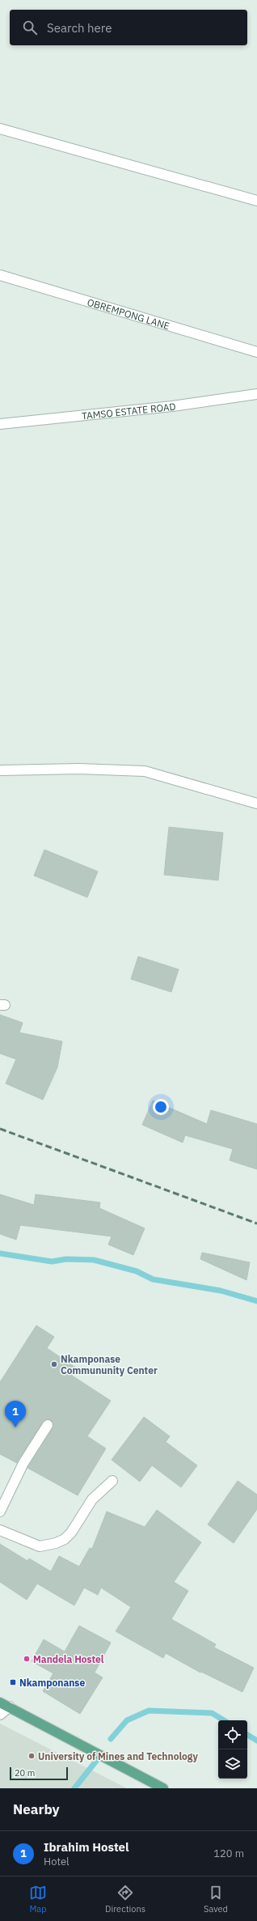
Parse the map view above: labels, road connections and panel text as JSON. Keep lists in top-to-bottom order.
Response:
{
  "streets": {
    "street": ["OBREMPONG LANE", "TAMSO ESTATE ROAD"]
  },
  "places": {
    "other": ["Nkamponase Commununity Center", "Mandela Hostel", "University of Mines and Technology"],
    "transit": ["Nkamponanse"]
  },
  "scale_bar": "20 m",
  "page": {
    "search": "Search here",
    "pins": "1",
    "scale": "20 m",
    "heading": "Nearby",
    "list": [
      {
        "mark": "1",
        "name": "Ibrahim Hostel",
        "note": "Hotel",
        "value": "120 m"
      }
    ],
    "nav": ["Map", "Directions", "Saved"]
  }
}
